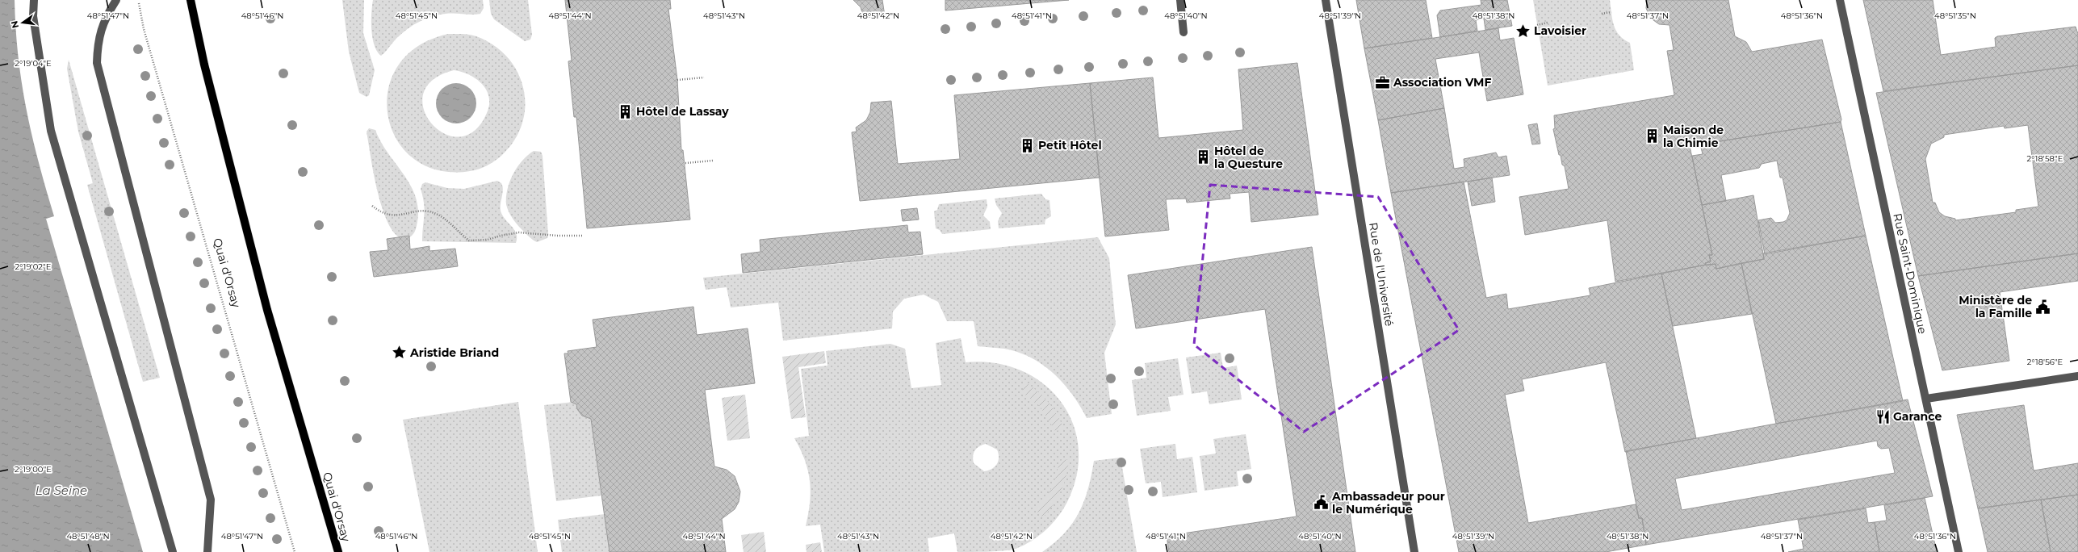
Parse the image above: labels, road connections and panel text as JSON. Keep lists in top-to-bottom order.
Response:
{
  "streets": {
    "main road": ["Quai d'Orsay"],
    "street": ["Rue Saint-Dominique", "Rue de l'Université"]
  },
  "water": ["La Seine"],
  "places": {
    "place": ["Lavoisier", "Aristide Briand"],
    "office": ["Association VMF"],
    "building": [
      "Hôtel de Lassay",
      "Maison de la Chimie",
      "Petit Hôtel",
      "Hôtel de la Questure"
    ],
    "public building": ["Ministère de la Famille", "Ambassadeur pour le Numérique"],
    "restaurant": ["Garance"]
  },
  "north": "left",
  "coordinates": [
    "48°51'47\"N",
    "48°51'46\"N",
    "48°51'45\"N",
    "48°51'44\"N",
    "48°51'43\"N",
    "48°51'42\"N",
    "48°51'41\"N",
    "48°51'40\"N",
    "48°51'39\"N",
    "48°51'38\"N",
    "48°51'37\"N",
    "48°51'36\"N",
    "48°51'35\"N",
    "2°19'04\"E",
    "2°18'58\"E",
    "2°19'02\"E",
    "2°18'56\"E",
    "2°19'00\"E",
    "48°51'48\"N"
  ]
}
